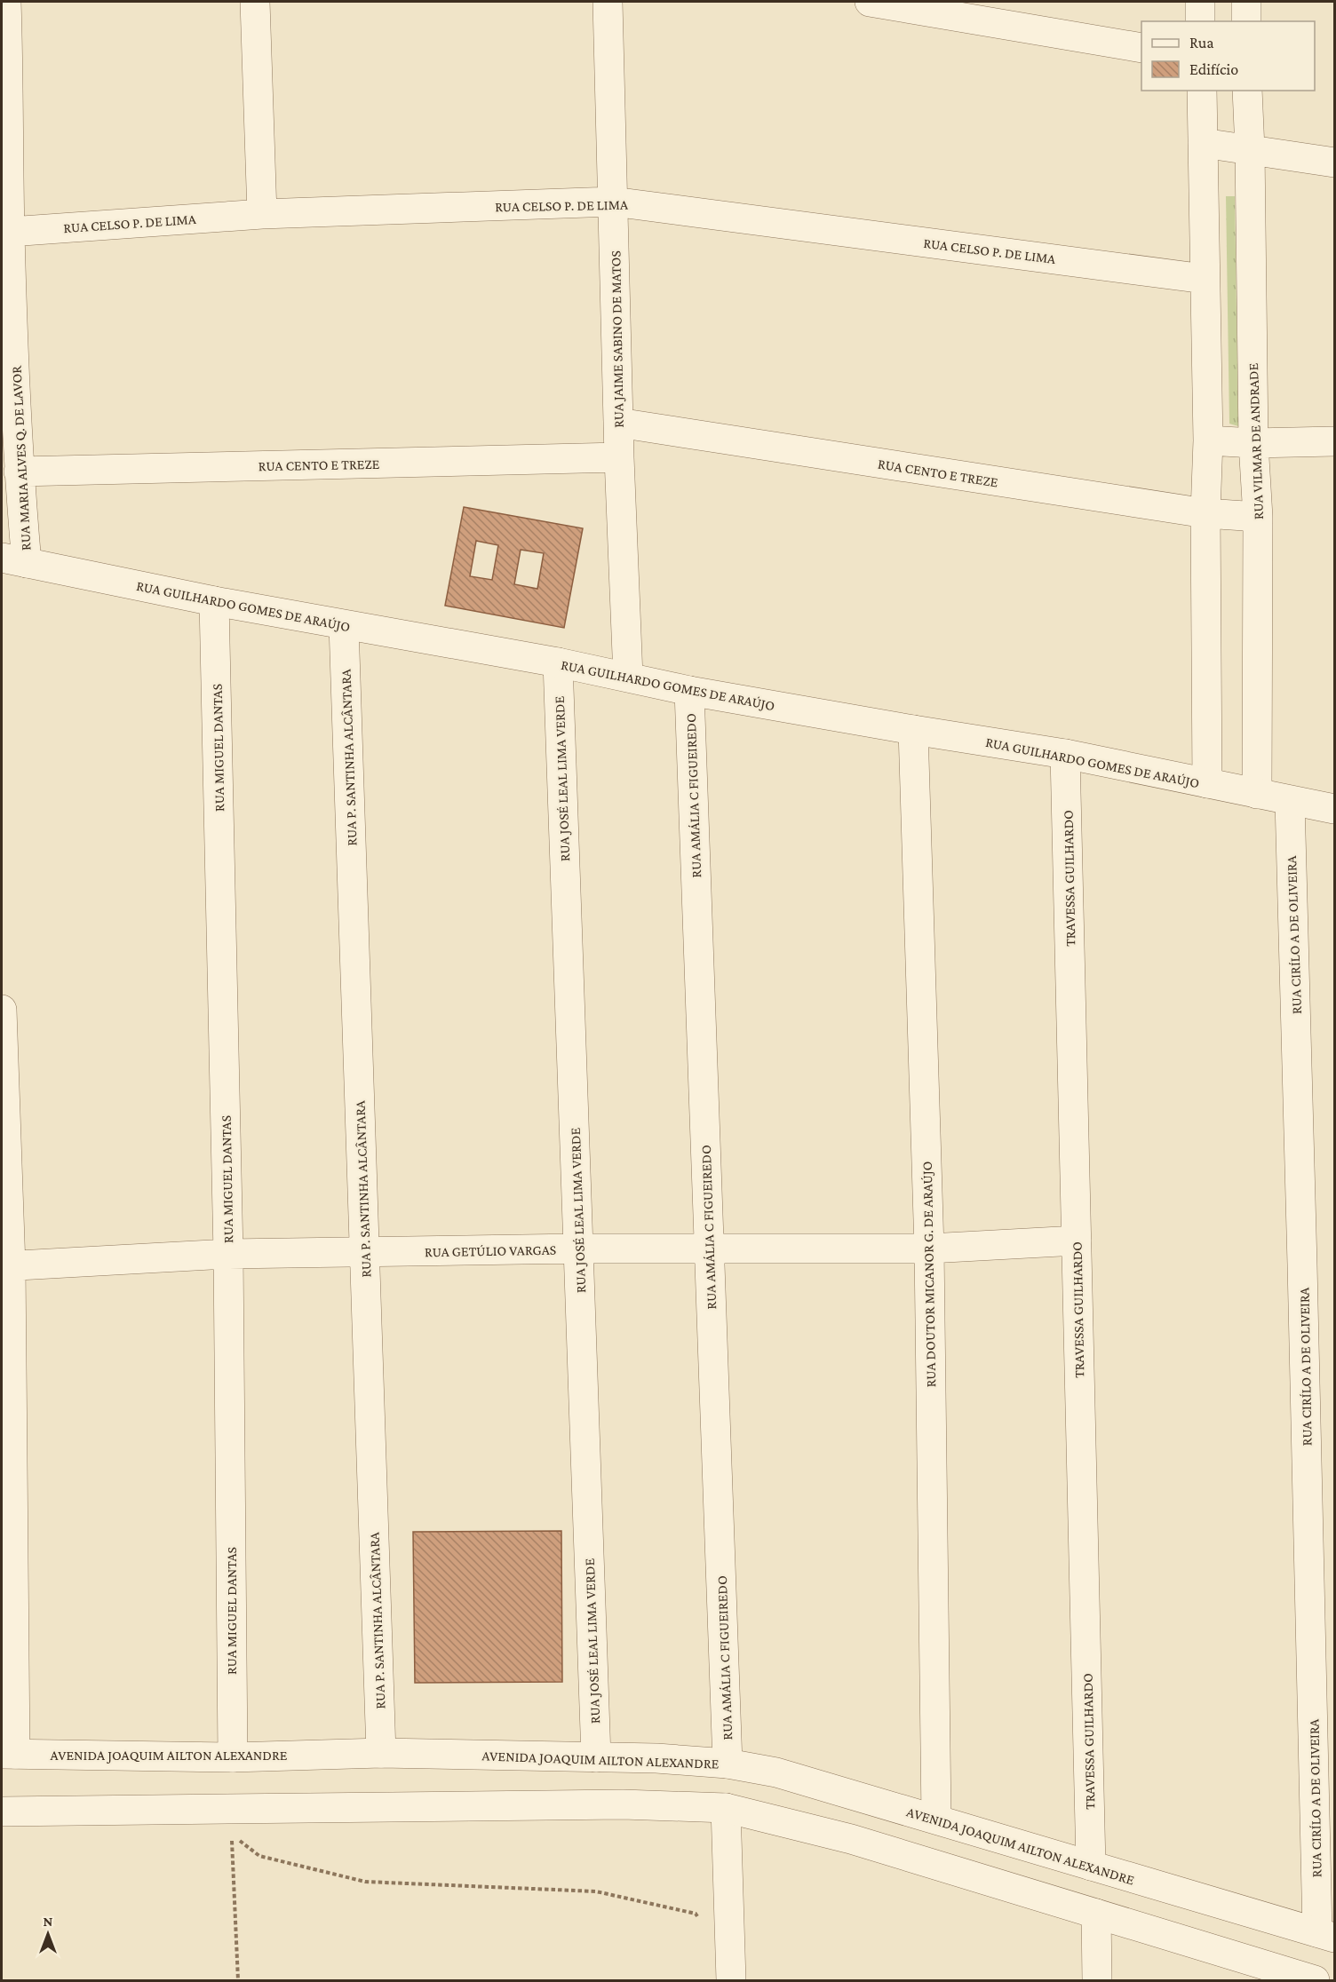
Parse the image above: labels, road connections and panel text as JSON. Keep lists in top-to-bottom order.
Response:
{
  "streets": {
    "street": [
      "RUA CELSO P. DE LIMA",
      "RUA JAIME SABINO DE MATOS",
      "RUA VILMAR DE ANDRADE",
      "RUA MARIA ALVES Q. DE LAVOR",
      "RUA CENTO E TREZE",
      "RUA GUILHARDO GOMES DE ARAÚJO",
      "RUA MIGUEL DANTAS",
      "RUA P. SANTINHA ALCÂNTARA",
      "RUA JOSÉ LEAL LIMA VERDE",
      "RUA AMÁLIA C FIGUEIREDO",
      "TRAVESSA GUILHARDO",
      "RUA CIRÍLO A DE OLIVEIRA",
      "RUA GETÚLIO VARGAS",
      "RUA DOUTOR MICANOR G. DE ARAÚJO",
      "AVENIDA JOAQUIM AILTON ALEXANDRE"
    ]
  },
  "crossings": [
    ["RUA CELSO P. DE LIMA", "RUA JAIME SABINO DE MATOS"],
    ["RUA CELSO P. DE LIMA", "RUA MARIA ALVES Q. DE LAVOR"],
    ["RUA JAIME SABINO DE MATOS", "RUA CENTO E TREZE"],
    ["RUA JAIME SABINO DE MATOS", "RUA GUILHARDO GOMES DE ARAÚJO"],
    ["RUA VILMAR DE ANDRADE", "RUA CENTO E TREZE"],
    ["RUA VILMAR DE ANDRADE", "RUA GUILHARDO GOMES DE ARAÚJO"],
    ["RUA MARIA ALVES Q. DE LAVOR", "RUA CENTO E TREZE"],
    ["RUA MARIA ALVES Q. DE LAVOR", "RUA GUILHARDO GOMES DE ARAÚJO"],
    ["RUA GUILHARDO GOMES DE ARAÚJO", "RUA MIGUEL DANTAS"],
    ["RUA GUILHARDO GOMES DE ARAÚJO", "RUA P. SANTINHA ALCÂNTARA"],
    ["RUA GUILHARDO GOMES DE ARAÚJO", "RUA JOSÉ LEAL LIMA VERDE"],
    ["RUA GUILHARDO GOMES DE ARAÚJO", "RUA AMÁLIA C FIGUEIREDO"],
    ["RUA GUILHARDO GOMES DE ARAÚJO", "TRAVESSA GUILHARDO"],
    ["RUA GUILHARDO GOMES DE ARAÚJO", "RUA CIRÍLO A DE OLIVEIRA"],
    ["RUA GUILHARDO GOMES DE ARAÚJO", "RUA DOUTOR MICANOR G. DE ARAÚJO"],
    ["RUA MIGUEL DANTAS", "RUA GETÚLIO VARGAS"],
    ["RUA MIGUEL DANTAS", "AVENIDA JOAQUIM AILTON ALEXANDRE"],
    ["RUA P. SANTINHA ALCÂNTARA", "RUA GETÚLIO VARGAS"],
    ["RUA P. SANTINHA ALCÂNTARA", "AVENIDA JOAQUIM AILTON ALEXANDRE"],
    ["RUA JOSÉ LEAL LIMA VERDE", "RUA GETÚLIO VARGAS"],
    ["RUA JOSÉ LEAL LIMA VERDE", "AVENIDA JOAQUIM AILTON ALEXANDRE"],
    ["RUA AMÁLIA C FIGUEIREDO", "RUA GETÚLIO VARGAS"],
    ["RUA AMÁLIA C FIGUEIREDO", "AVENIDA JOAQUIM AILTON ALEXANDRE"],
    ["TRAVESSA GUILHARDO", "RUA GETÚLIO VARGAS"],
    ["TRAVESSA GUILHARDO", "AVENIDA JOAQUIM AILTON ALEXANDRE"],
    ["RUA CIRÍLO A DE OLIVEIRA", "AVENIDA JOAQUIM AILTON ALEXANDRE"],
    ["RUA GETÚLIO VARGAS", "RUA DOUTOR MICANOR G. DE ARAÚJO"],
    ["RUA DOUTOR MICANOR G. DE ARAÚJO", "AVENIDA JOAQUIM AILTON ALEXANDRE"]
  ],
  "legend": ["Rua", "Edifício"],
  "north": "top"
}
